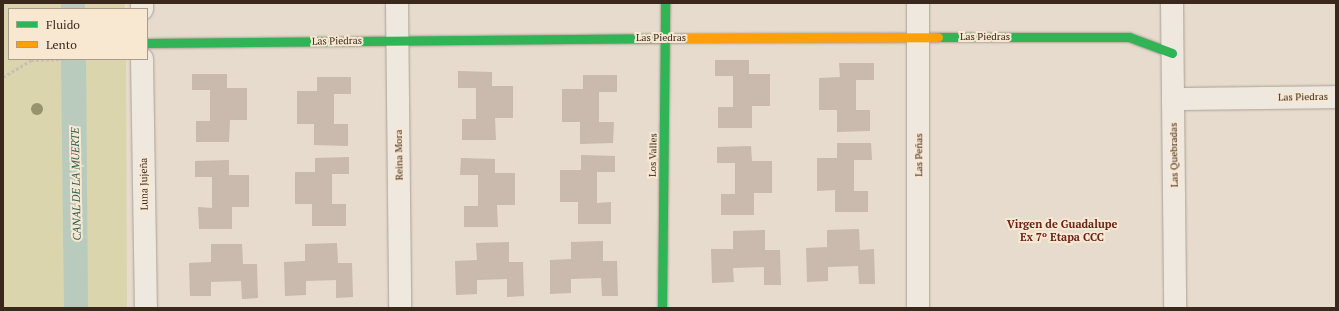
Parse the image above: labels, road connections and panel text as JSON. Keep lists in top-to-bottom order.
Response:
{
  "streets": {
    "street": [
      "Las Piedras",
      "Reina Mora",
      "Los Valles",
      "Las Peñas",
      "Las Quebradas",
      "Luna Jujeña"
    ]
  },
  "crossings": [
    ["Las Piedras", "Reina Mora"],
    ["Las Piedras", "Los Valles"],
    ["Las Piedras", "Las Peñas"],
    ["Las Piedras", "Las Quebradas"]
  ],
  "districts": ["Virgen de Guadalupe Ex 7º Etapa CCC"],
  "water": ["CANAL DE LA MUERTE"],
  "legend": ["Fluido", "Lento"]
}
